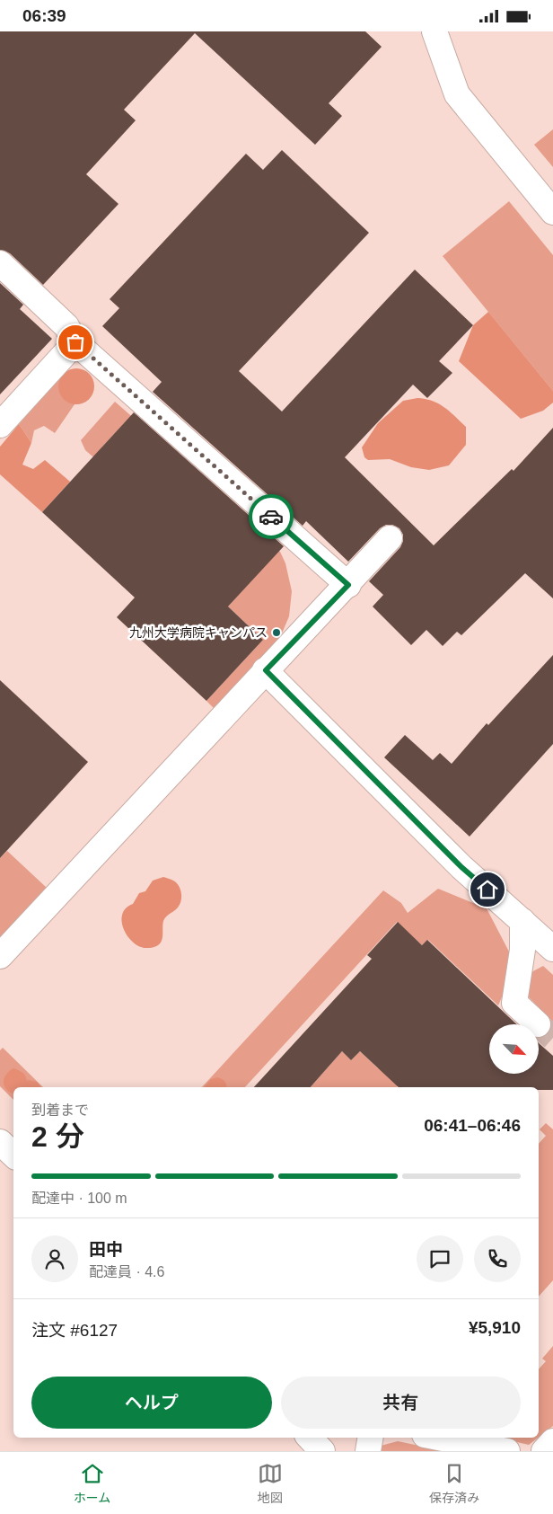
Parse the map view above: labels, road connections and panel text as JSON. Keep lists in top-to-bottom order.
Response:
{
  "places": ["九州大学病院キャンパス"],
  "north": "bottom right",
  "page": {
    "status": "06:39",
    "heading": ["2 分", "到着まで", "06:41–06:46"],
    "panel": [
      "田中",
      "配達員 · 4.6",
      "注文 #6127",
      "¥5,910"
    ],
    "bar": "配達中 · 100 m",
    "buttons": ["ヘルプ", "共有"],
    "tabs": ["ホーム", "地図", "保存済み"]
  }
}
